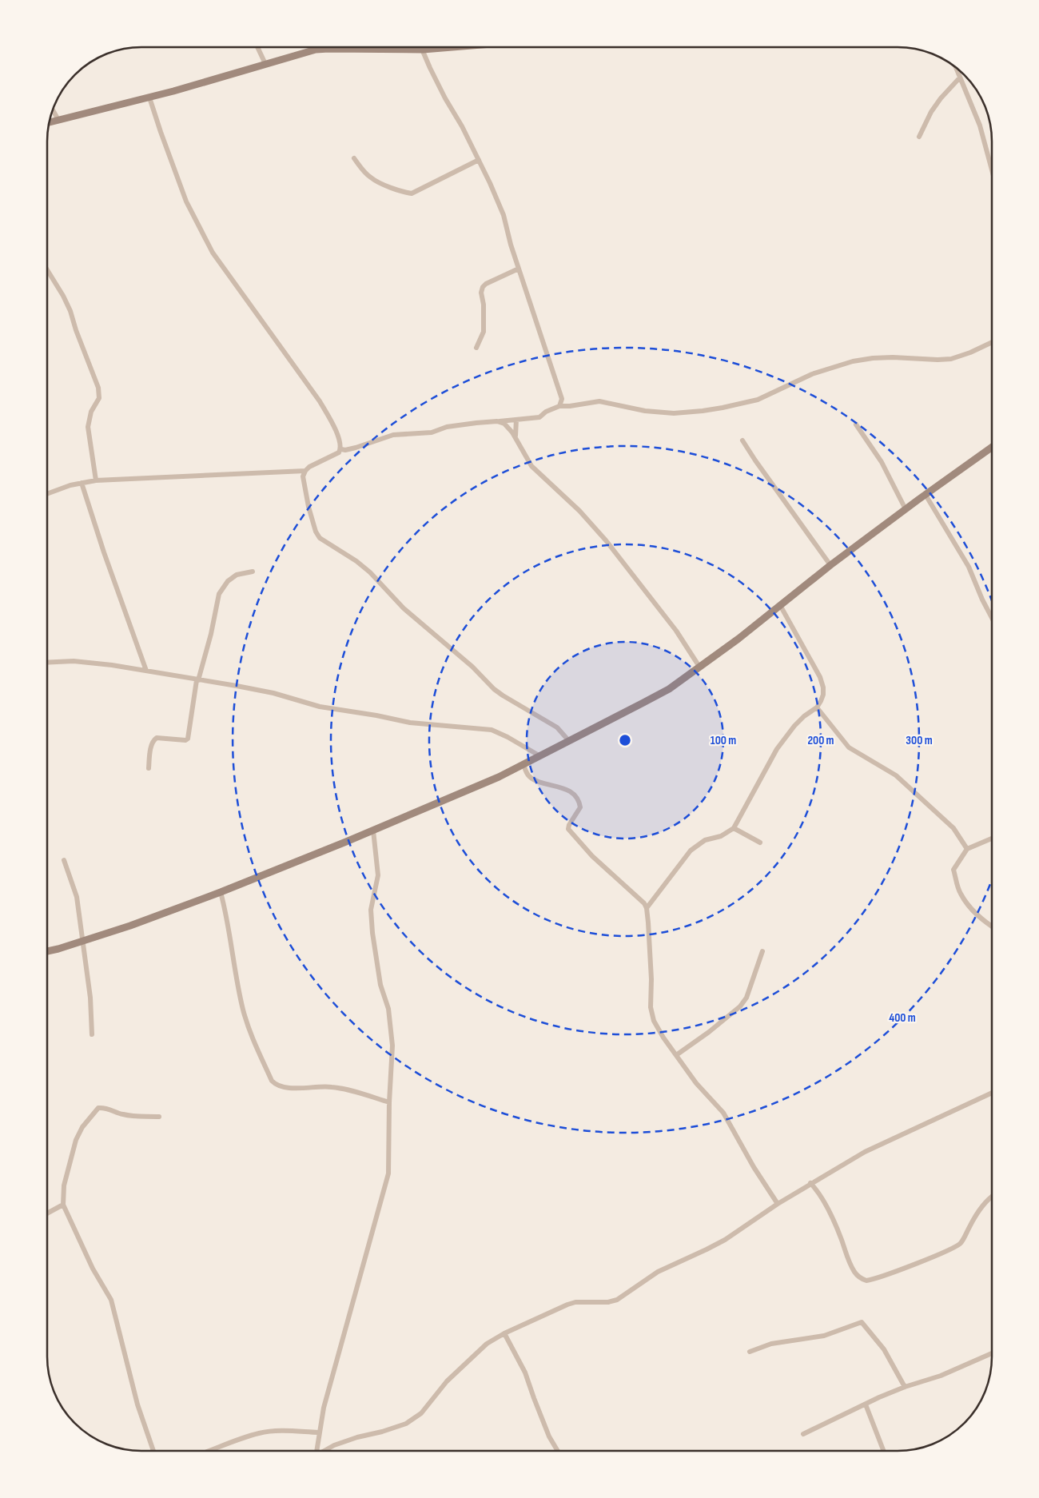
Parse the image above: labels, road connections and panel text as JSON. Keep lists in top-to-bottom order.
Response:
{
  "rings": [
    "100 m",
    "200 m",
    "300 m",
    "400 m"
  ]
}
